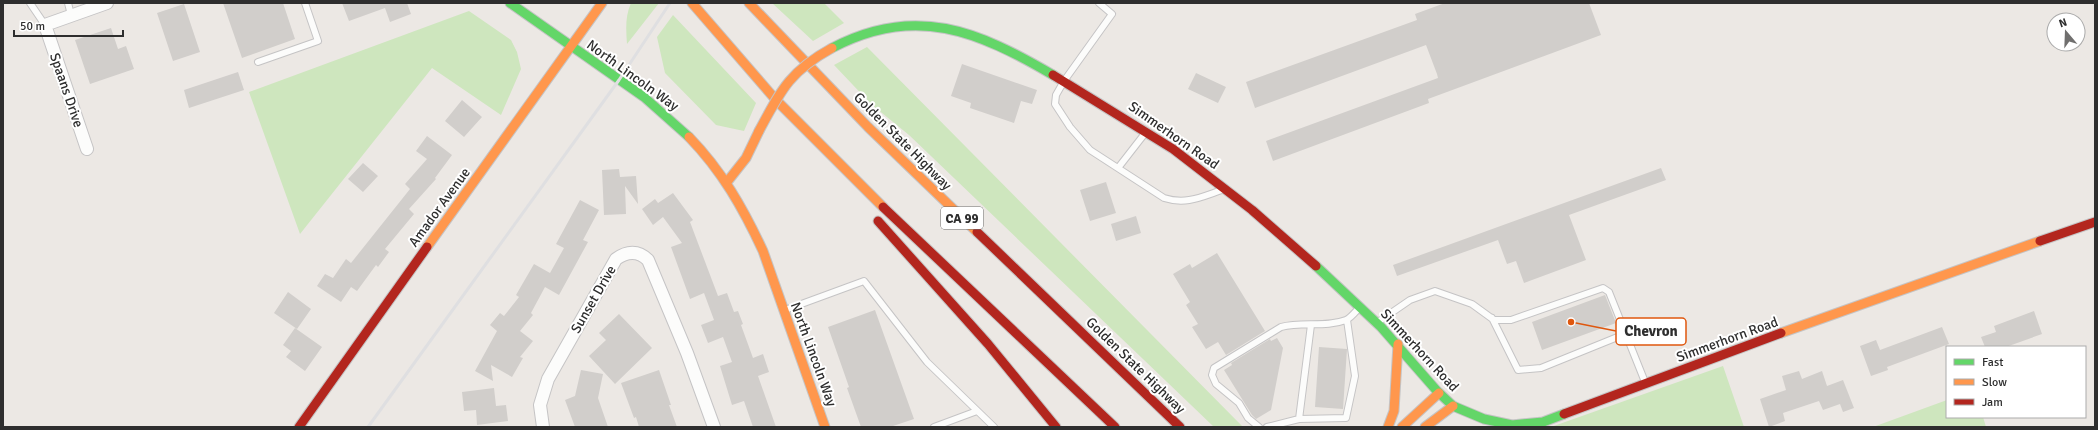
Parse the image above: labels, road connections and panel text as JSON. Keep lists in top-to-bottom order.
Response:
{
  "streets": {
    "main road": [
      "North Lincoln Way",
      "Simmerhorn Road",
      "Golden State Highway",
      "Amador Avenue",
      "CA 99"
    ],
    "street": ["Spaans Drive", "Sunset Drive"]
  },
  "crossings": [
    ["North Lincoln Way", "Simmerhorn Road"],
    ["North Lincoln Way", "Amador Avenue"]
  ],
  "places": ["Chevron"],
  "legend": ["Fast", "Slow", "Jam"],
  "scale_bar": "50 m",
  "north": "top"
}
